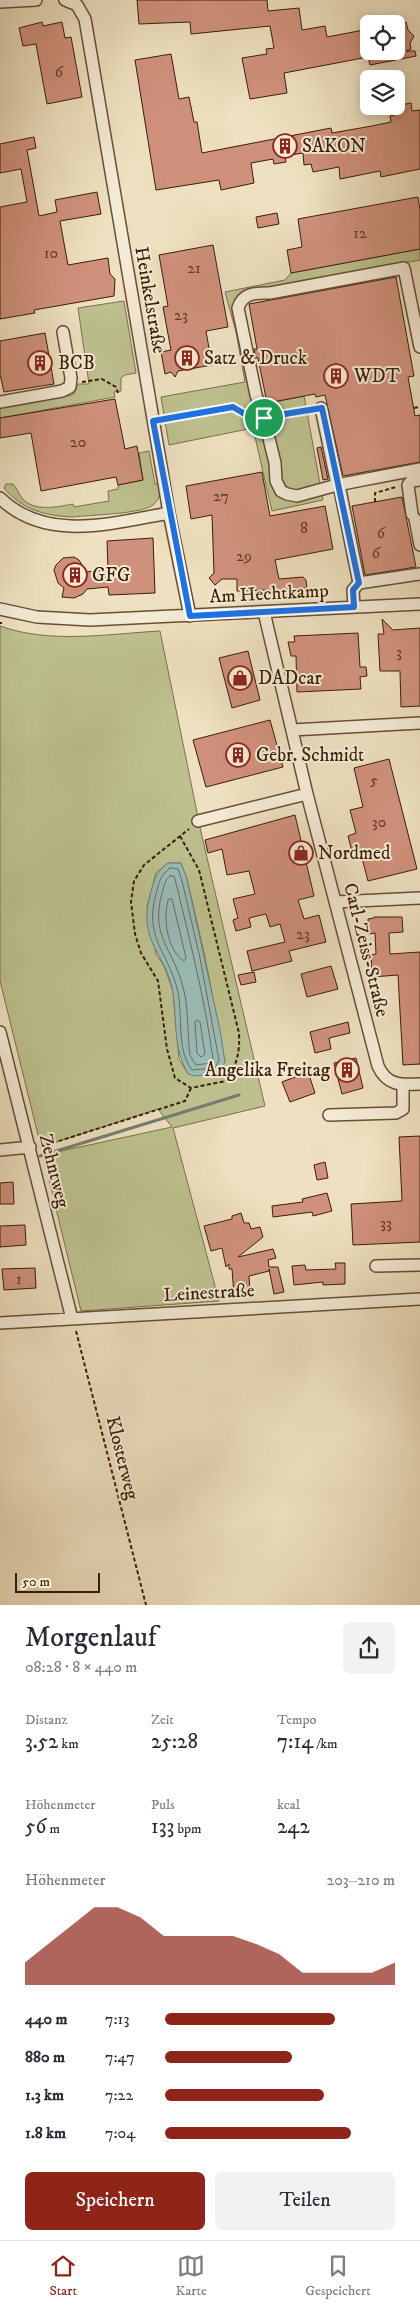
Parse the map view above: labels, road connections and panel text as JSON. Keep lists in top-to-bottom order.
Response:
{
  "streets": {
    "street": [
      "Heinkelstraße",
      "Am Hechtkamp",
      "Carl-Zeiss-Straße",
      "Zehntweg",
      "Leinestraße"
    ],
    "path": ["Klosterweg"]
  },
  "crossings": [
    ["Heinkelstraße", "Am Hechtkamp"],
    ["Am Hechtkamp", "Carl-Zeiss-Straße"],
    ["Zehntweg", "Leinestraße"],
    ["Zehntweg", "Klosterweg"],
    ["Leinestraße", "Klosterweg"]
  ],
  "places": {
    "building": [
      "SAKON",
      "Satz & Druck",
      "BCB",
      "WDT",
      "GFG",
      "Gebr. Schmidt",
      "Angelika Freitag"
    ],
    "shop": ["DADcar", "Nordmed"]
  },
  "house_numbers": [
    "6",
    "12",
    "10",
    "21",
    "23",
    "20",
    "27",
    "8",
    "6",
    "6",
    "29",
    "3",
    "5",
    "30",
    "23",
    "33",
    "1"
  ],
  "scale_bar": "50 m",
  "page": {
    "scale": "50 m",
    "heading": ["Morgenlauf", "08:28 · 8 × 440 m"],
    "stats": [
      ["Distanz", "3.52 km"],
      ["Zeit", "25:28"],
      ["Tempo", "7:14 /km"],
      ["Höhenmeter", "56 m"],
      ["Puls", "133 bpm"],
      ["kcal", "242"]
    ],
    "chart": ["Höhenmeter", "203–210 m"],
    "list": [
      {
        "name": "440 m",
        "note": "7:13"
      },
      {
        "name": "880 m",
        "note": "7:47"
      },
      {
        "name": "1.3 km",
        "note": "7:22"
      },
      {
        "name": "1.8 km",
        "note": "7:04"
      }
    ],
    "buttons": ["Speichern", "Teilen"],
    "tabs": ["Start", "Karte", "Gespeichert"]
  }
}
